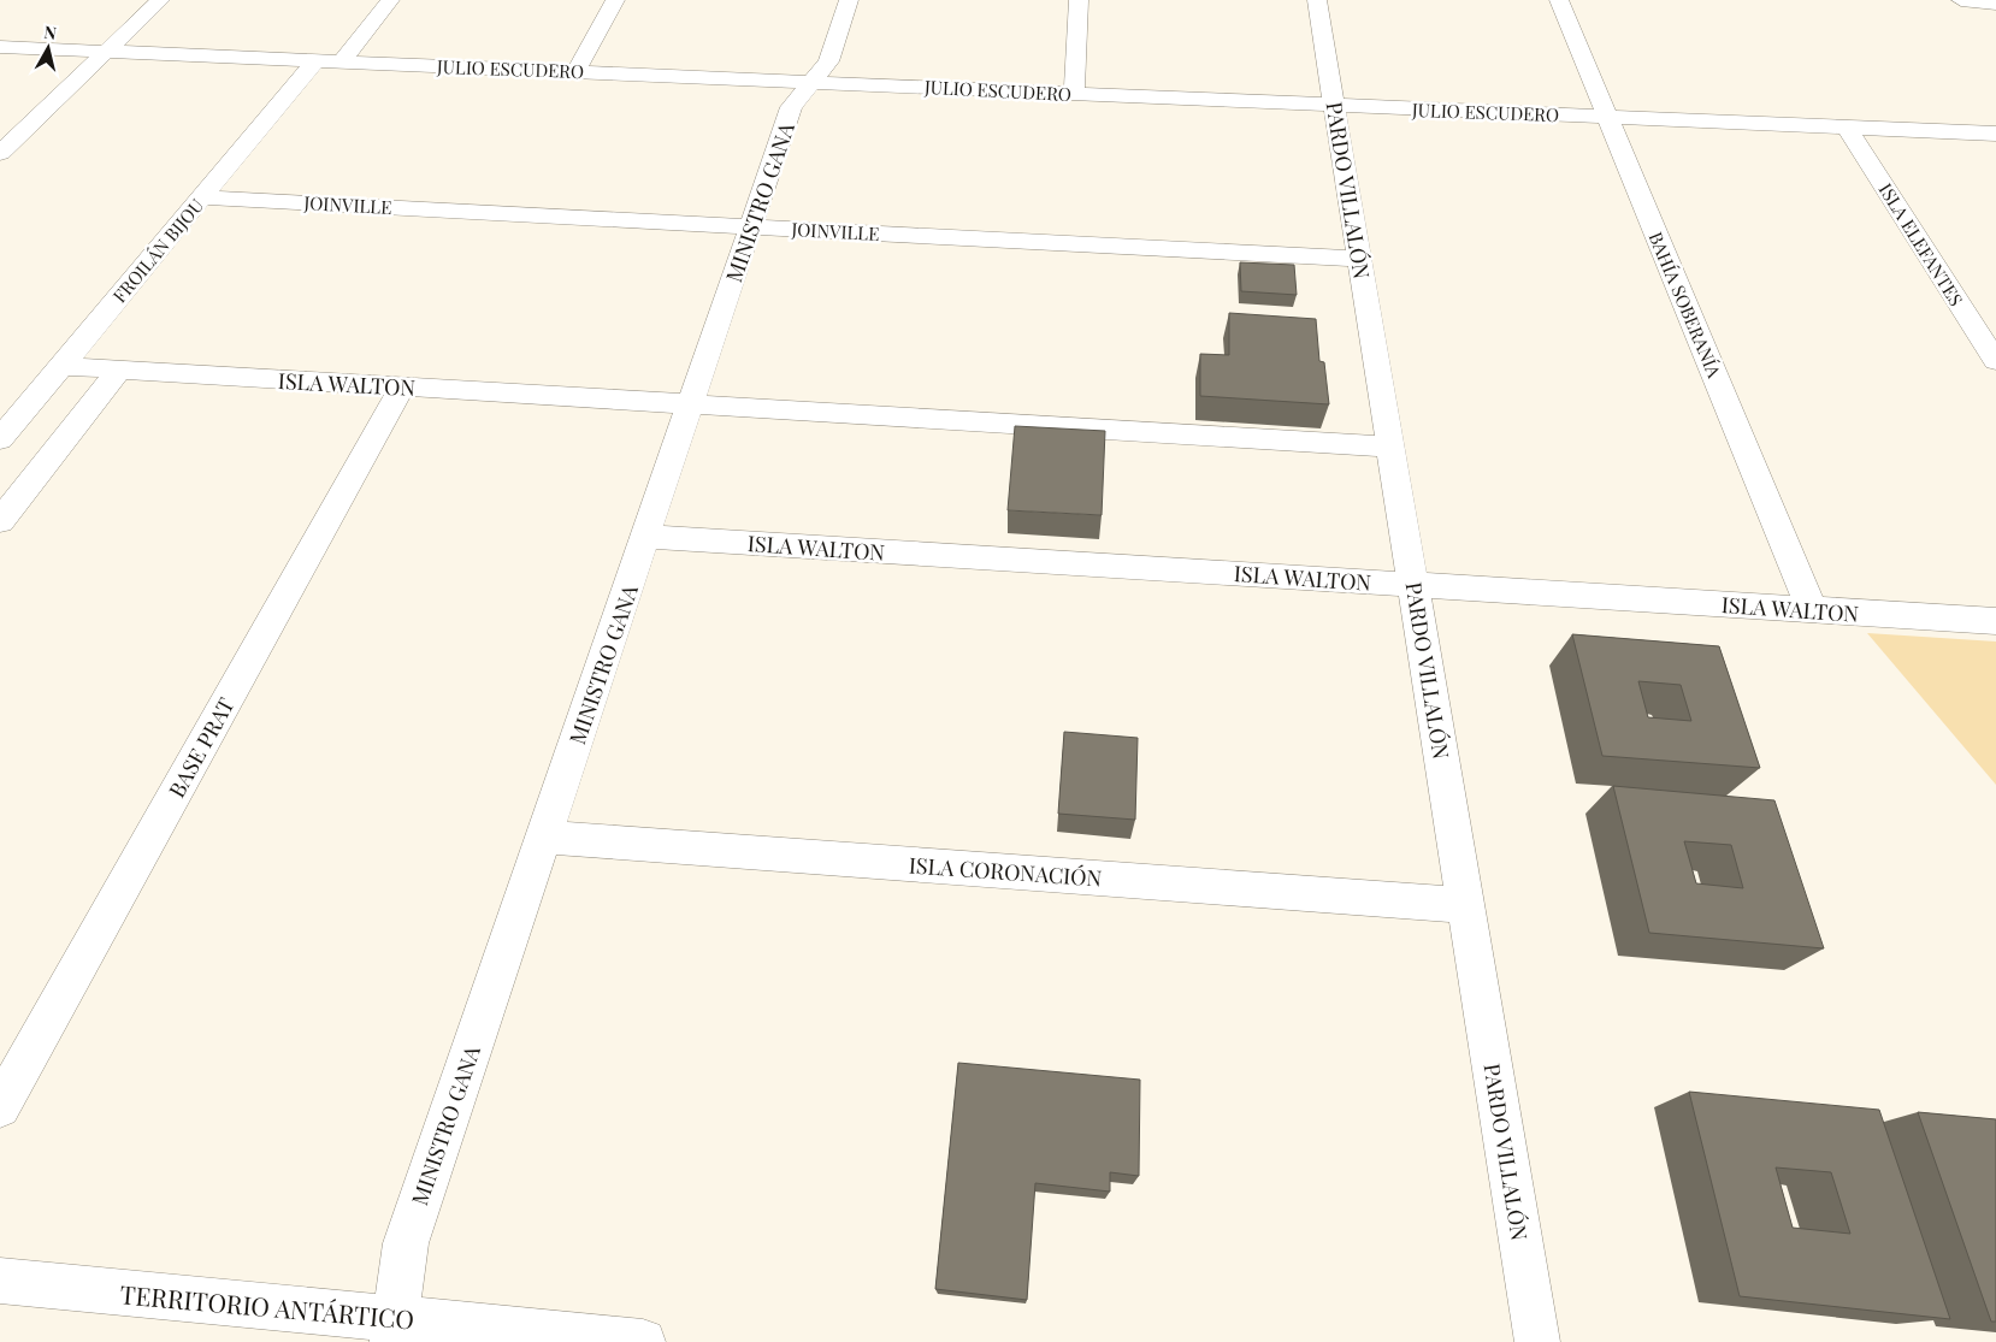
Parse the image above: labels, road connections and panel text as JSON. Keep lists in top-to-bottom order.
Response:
{
  "streets": {
    "street": [
      "JULIO ESCUDERO",
      "PARDO VILLALÓN",
      "MINISTRO GANA",
      "JOINVILLE",
      "ISLA ELEFANTES",
      "FROILÁN BIJOU",
      "BAHÍA SOBERANÍA",
      "ISLA WALTON",
      "BASE PRAT",
      "ISLA CORONACIÓN",
      "TERRITORIO ANTÁRTICO"
    ]
  },
  "crossings": [
    ["JULIO ESCUDERO", "PARDO VILLALÓN"],
    ["JULIO ESCUDERO", "MINISTRO GANA"],
    ["JULIO ESCUDERO", "ISLA ELEFANTES"],
    ["JULIO ESCUDERO", "FROILÁN BIJOU"],
    ["JULIO ESCUDERO", "BAHÍA SOBERANÍA"],
    ["PARDO VILLALÓN", "JOINVILLE"],
    ["PARDO VILLALÓN", "ISLA WALTON"],
    ["PARDO VILLALÓN", "ISLA CORONACIÓN"],
    ["MINISTRO GANA", "JOINVILLE"],
    ["MINISTRO GANA", "ISLA WALTON"],
    ["MINISTRO GANA", "ISLA CORONACIÓN"],
    ["MINISTRO GANA", "TERRITORIO ANTÁRTICO"],
    ["JOINVILLE", "FROILÁN BIJOU"],
    ["FROILÁN BIJOU", "ISLA WALTON"],
    ["BAHÍA SOBERANÍA", "ISLA WALTON"],
    ["ISLA WALTON", "BASE PRAT"]
  ],
  "north": "top"
}
